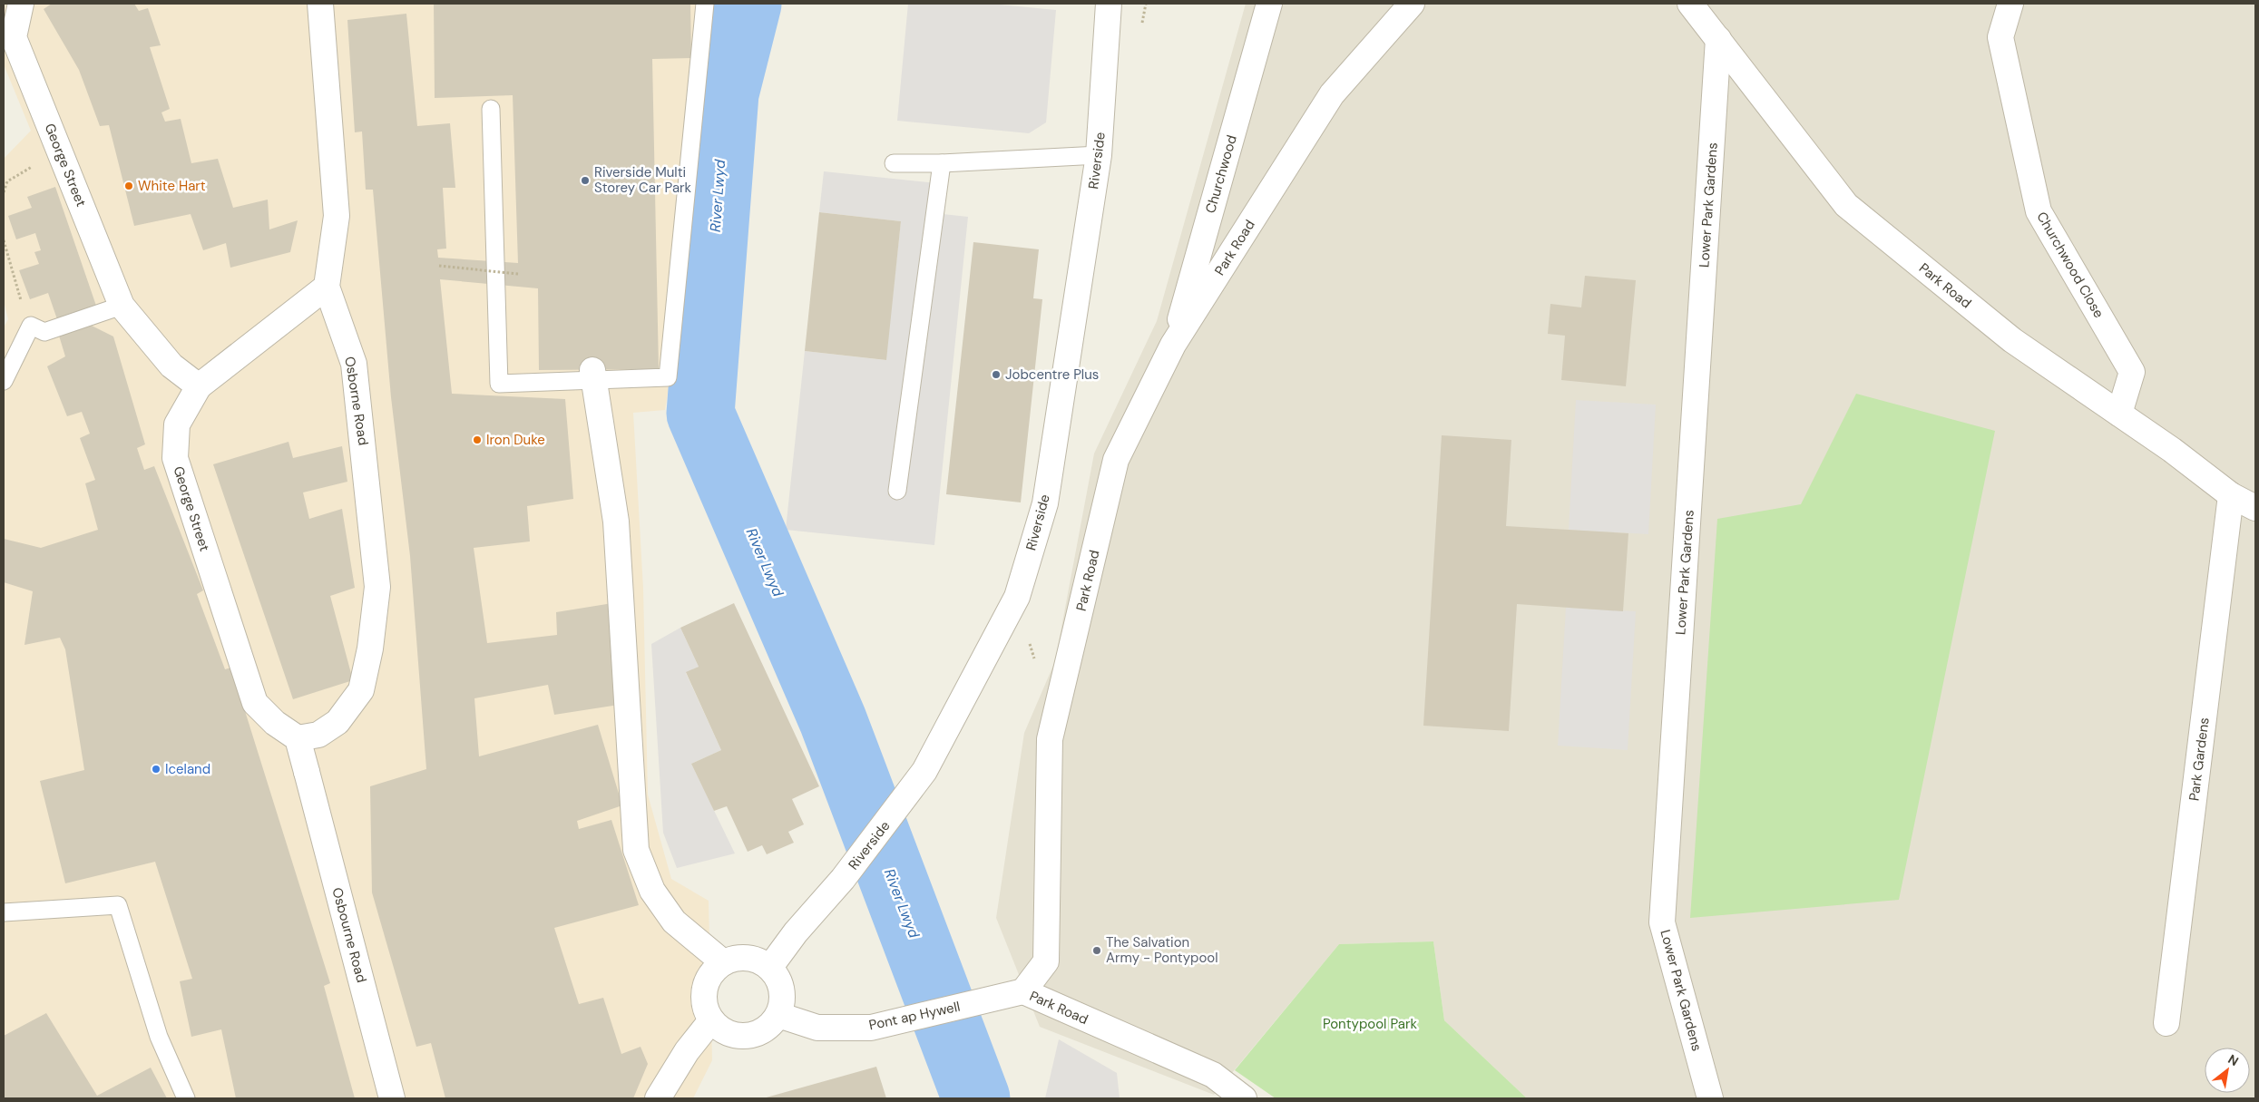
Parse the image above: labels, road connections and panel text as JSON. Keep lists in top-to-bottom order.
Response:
{
  "streets": {
    "street": [
      "Riverside",
      "George Street",
      "Churchwood",
      "Lower Park Gardens",
      "Park Road",
      "Churchwood Close",
      "Osborne Road",
      "Park Gardens",
      "Osbourne Road",
      "Pont ap Hywell"
    ]
  },
  "crossings": [
    ["Riverside", "Pont ap Hywell"],
    ["George Street", "Osborne Road"],
    ["George Street", "Osbourne Road"],
    ["Churchwood", "Park Road"],
    ["Lower Park Gardens", "Park Road"],
    ["Park Road", "Churchwood Close"],
    ["Park Road", "Park Gardens"],
    ["Park Road", "Pont ap Hywell"],
    ["Osborne Road", "Osbourne Road"]
  ],
  "water": ["River Lwyd"],
  "parks": ["Pontypool Park"],
  "places": [
    "Riverside Multi Storey Car Park",
    "White Hart",
    "Jobcentre Plus",
    "Iron Duke",
    "Iceland",
    "The Salvation Army - Pontypool"
  ],
  "north": "top right"
}
